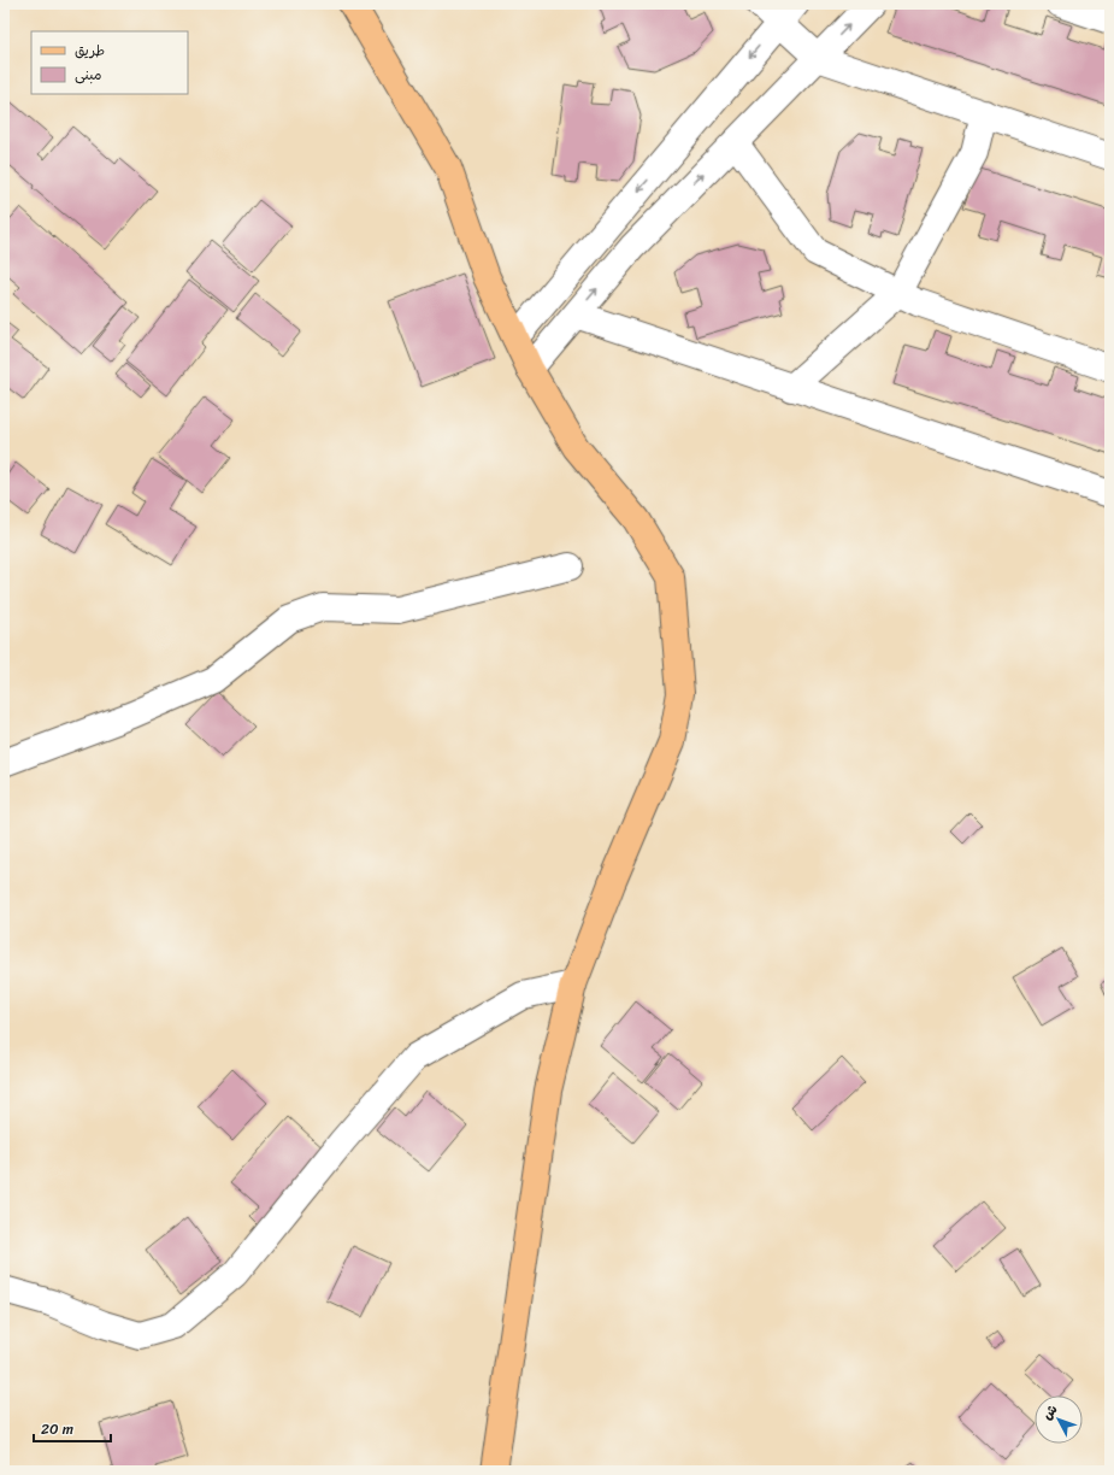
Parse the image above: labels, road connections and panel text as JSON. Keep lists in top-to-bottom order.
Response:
{
  "legend": ["طريق", "مبنى"],
  "scale_bar": "20 m",
  "north": "top left"
}
